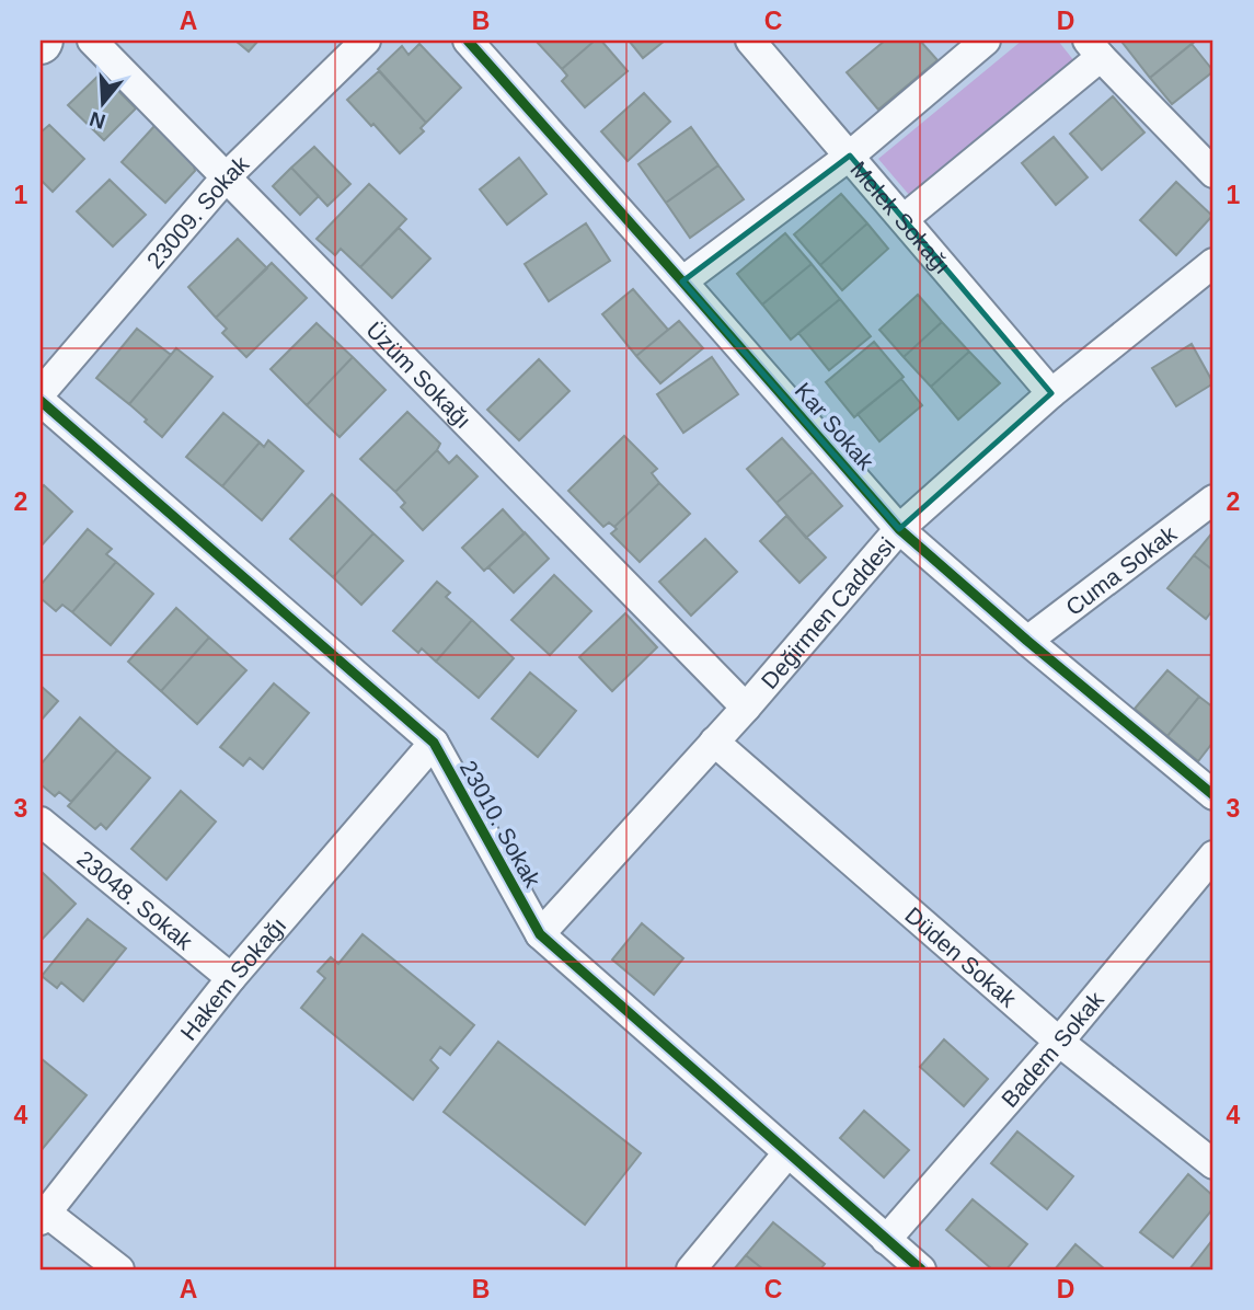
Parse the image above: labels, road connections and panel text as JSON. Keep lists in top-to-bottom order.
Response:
{
  "streets": {
    "street": [
      "23009. Sokak",
      "Melek Sokağı",
      "Üzüm Sokağı",
      "Kar Sokak",
      "Cuma Sokak",
      "Değirmen Caddesi",
      "23010. Sokak",
      "23048. Sokak",
      "Düden Sokak",
      "Hakem Sokağı",
      "Badem Sokak"
    ]
  },
  "crossings": [
    ["23009. Sokak", "Üzüm Sokağı"],
    ["Melek Sokağı", "Değirmen Caddesi"],
    ["Üzüm Sokağı", "Değirmen Caddesi"],
    ["Kar Sokak", "Cuma Sokak"],
    ["Kar Sokak", "Değirmen Caddesi"],
    ["Değirmen Caddesi", "23010. Sokak"],
    ["Değirmen Caddesi", "Düden Sokak"],
    ["23010. Sokak", "Hakem Sokağı"],
    ["23010. Sokak", "Badem Sokak"],
    ["23048. Sokak", "Hakem Sokağı"],
    ["Düden Sokak", "Badem Sokak"]
  ],
  "north": "bottom",
  "grid": {
    "columns": [
      "A",
      "B",
      "C",
      "D"
    ],
    "rows": [
      "1",
      "2",
      "3",
      "4"
    ]
  }
}
